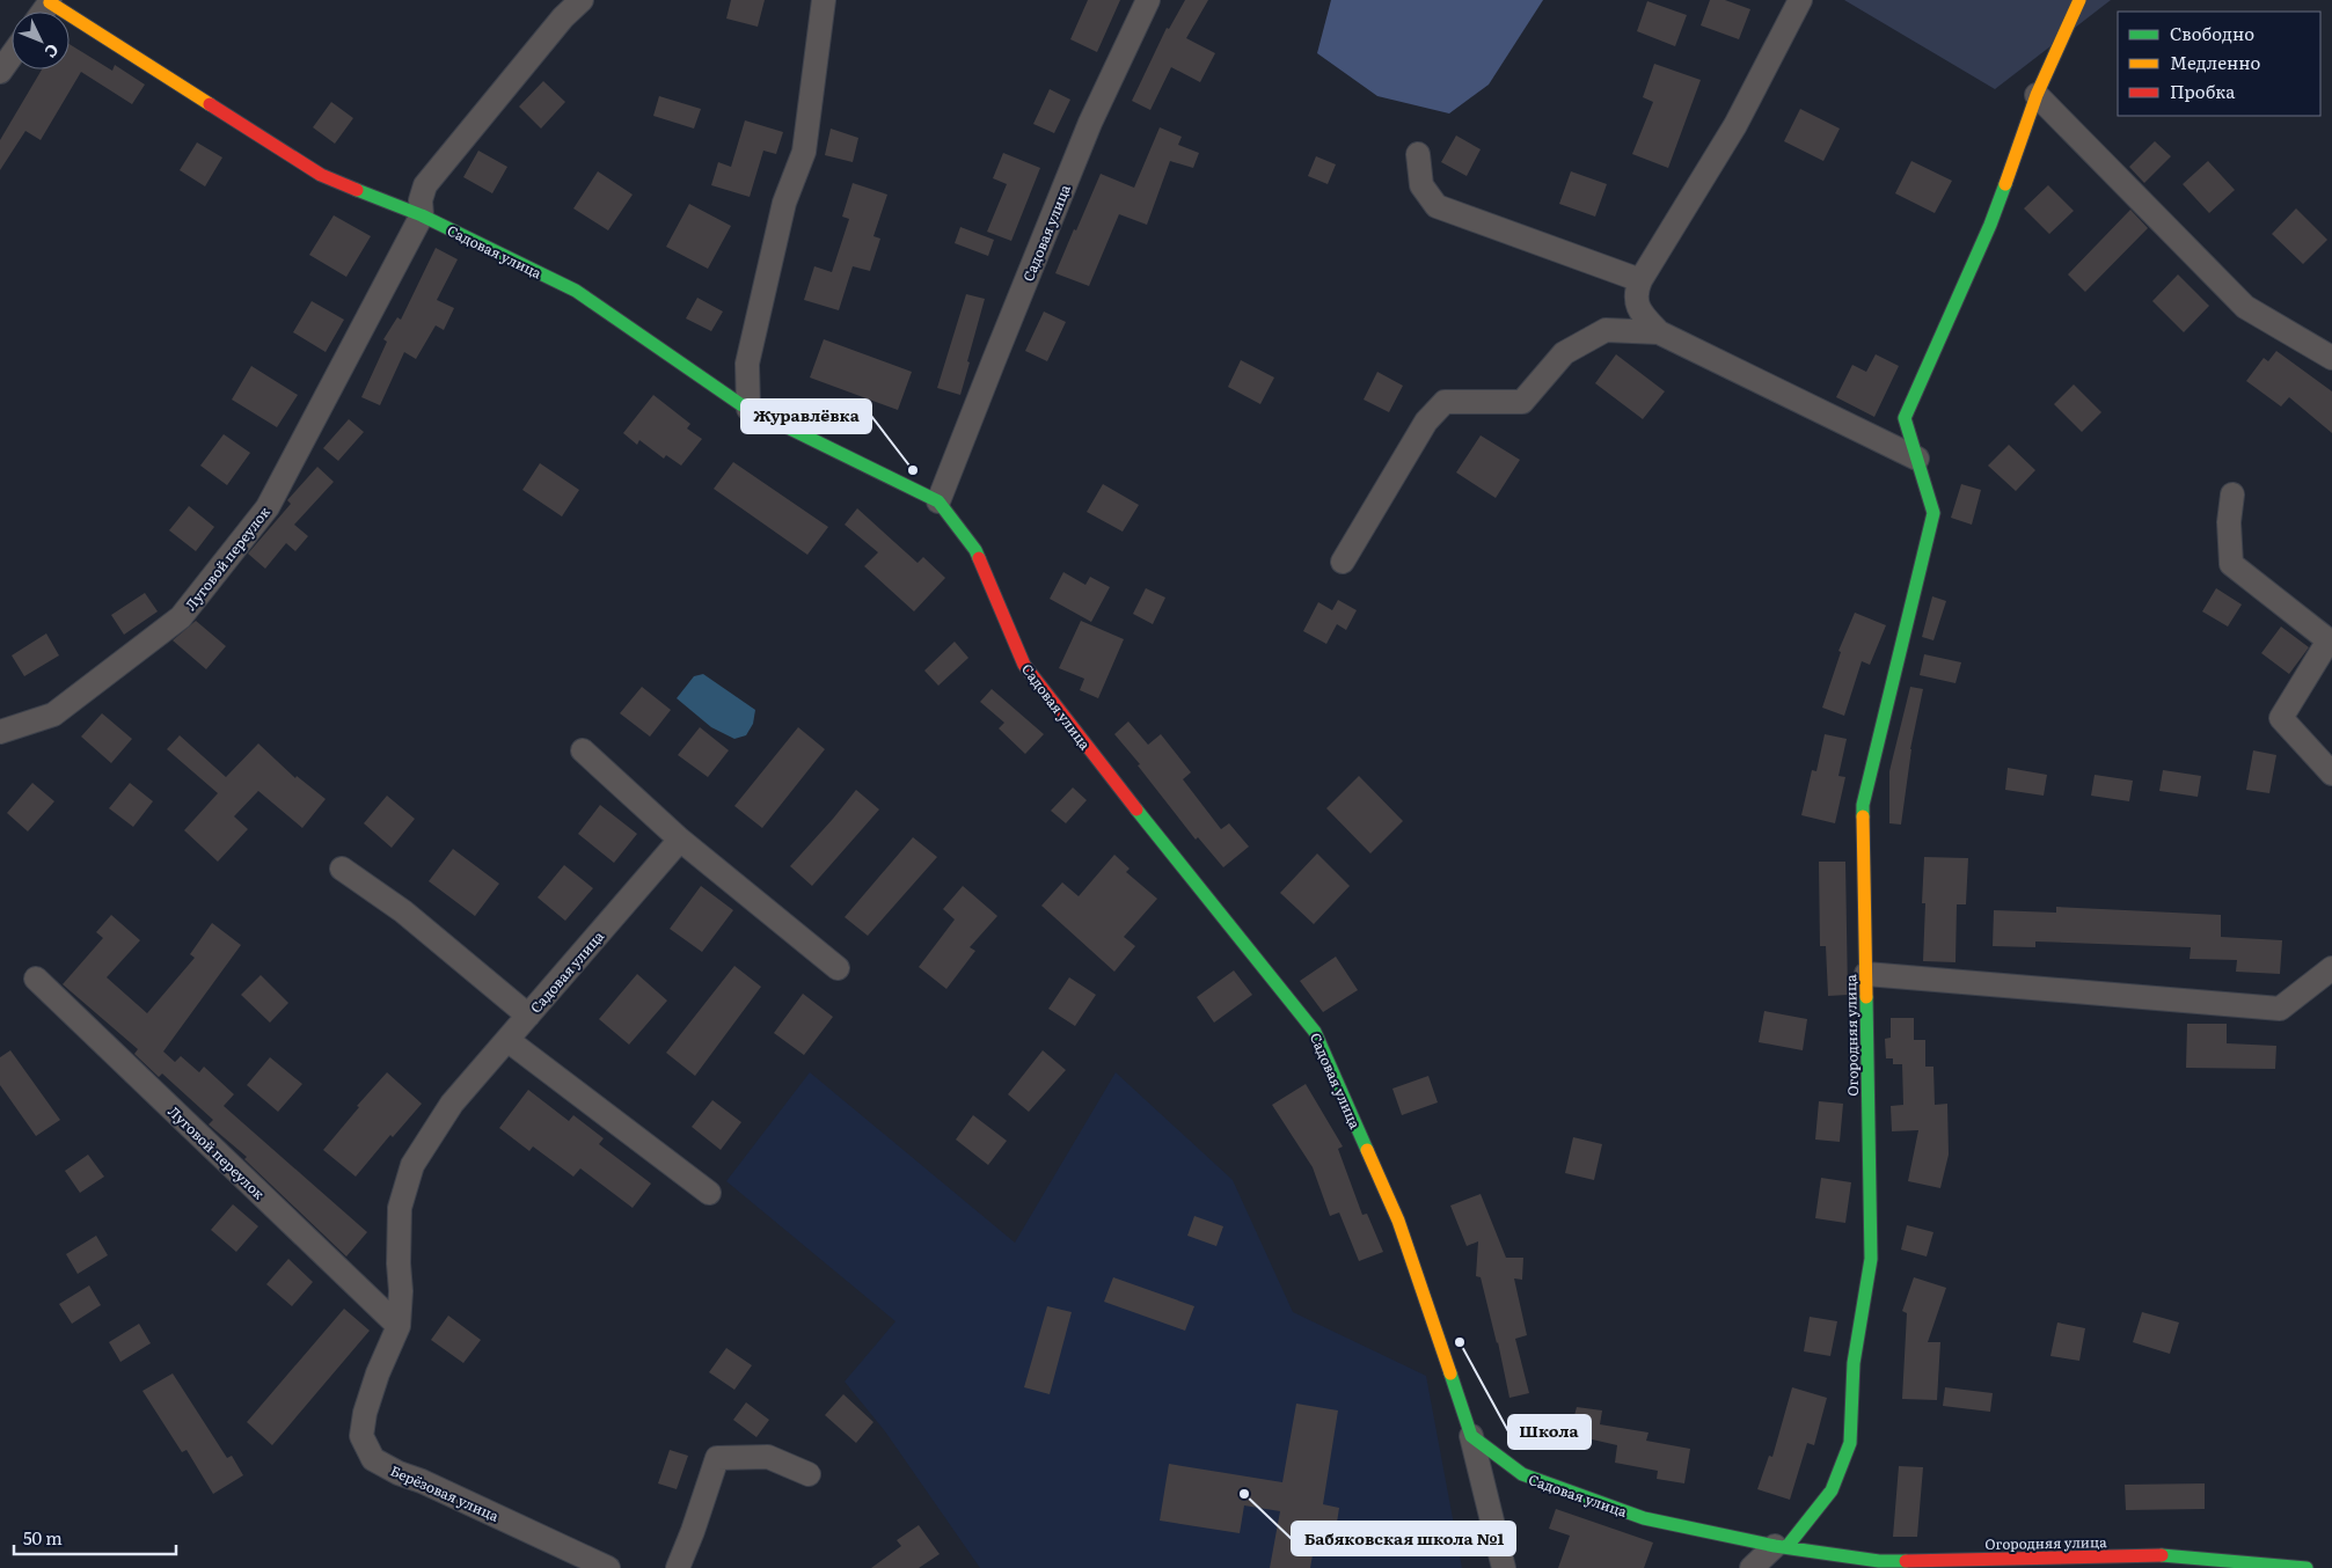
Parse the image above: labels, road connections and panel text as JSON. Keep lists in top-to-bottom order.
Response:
{
  "streets": {
    "street": [
      "Садовая улица",
      "Луговой переулок",
      "Огородняя улица",
      "Берёзовая улица"
    ]
  },
  "crossings": [
    ["Садовая улица", "Луговой переулок"],
    ["Садовая улица", "Огородняя улица"],
    ["Садовая улица", "Берёзовая улица"],
    ["Луговой переулок", "Берёзовая улица"]
  ],
  "places": ["Журавлёвка", "Школа", "Бабяковская школа №1"],
  "legend": ["Свободно", "Медленно", "Пробка"],
  "scale_bar": "50 m",
  "north": "bottom right"
}
